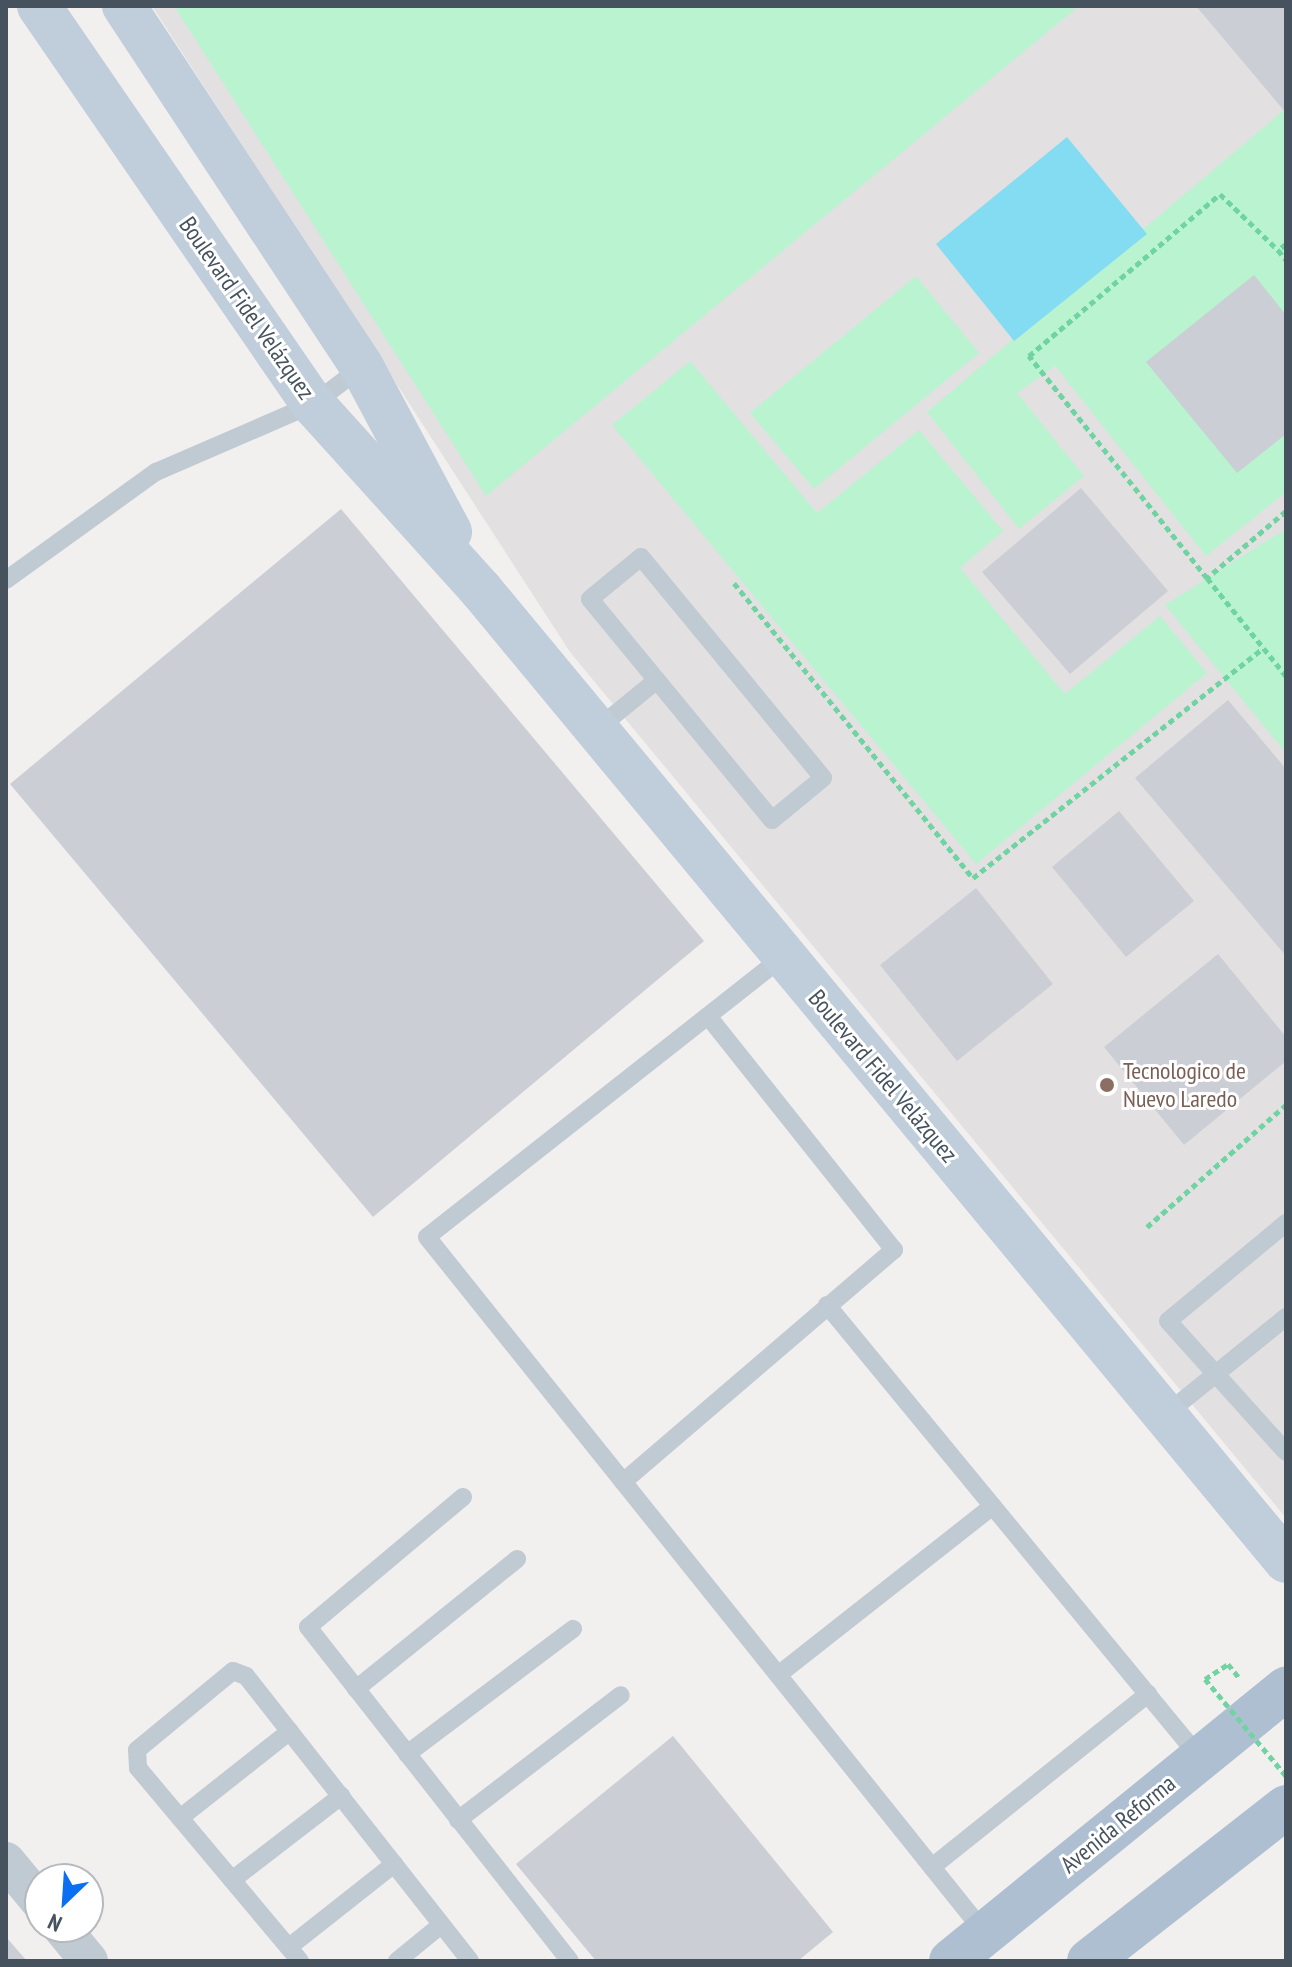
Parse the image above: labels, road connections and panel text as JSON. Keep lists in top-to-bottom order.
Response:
{
  "streets": {
    "main road": ["Avenida Reforma"],
    "street": ["Boulevard Fidel Velázquez"]
  },
  "places": ["Tecnologico de Nuevo Laredo"],
  "north": "bottom left"
}
